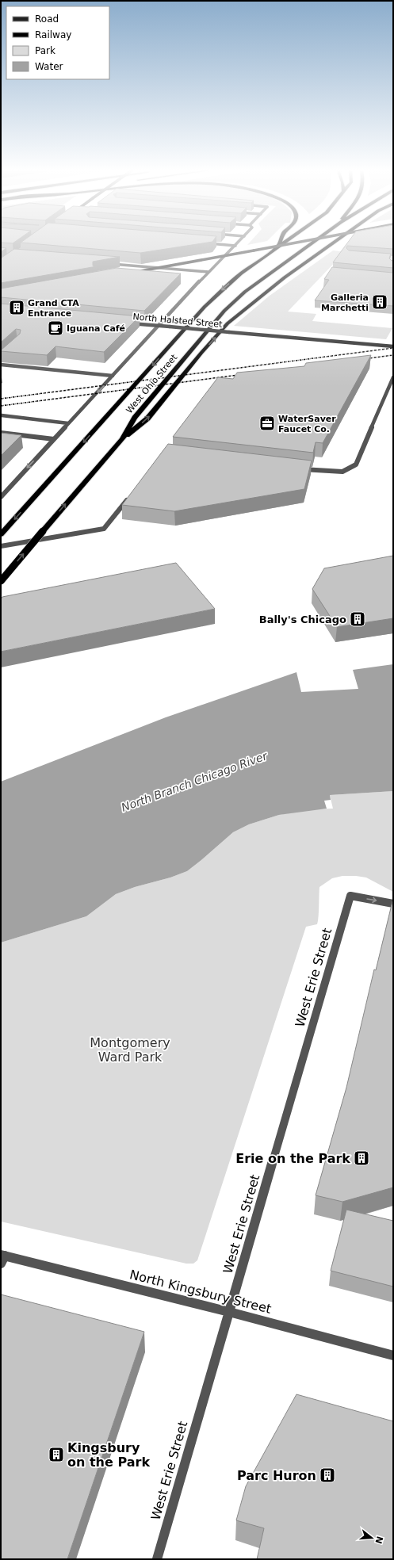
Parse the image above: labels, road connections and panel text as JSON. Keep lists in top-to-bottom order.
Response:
{
  "streets": {
    "highway": ["West Ohio Street"],
    "main road": ["North Halsted Street"],
    "street": ["West Erie Street", "North Kingsbury Street"]
  },
  "crossings": [
    ["West Erie Street", "North Kingsbury Street"]
  ],
  "one_way": ["West Erie Street"],
  "water": ["North Branch Chicago River"],
  "parks": ["Montgomery Ward Park"],
  "places": {
    "building": [
      "Galleria Marchetti",
      "Grand CTA Entrance",
      "Bally's Chicago",
      "Erie on the Park",
      "Kingsbury on the Park",
      "Parc Huron"
    ],
    "cafe": ["Iguana Café"],
    "office": ["WaterSaver Faucet Co."]
  },
  "legend": [
    "Road",
    "Railway",
    "Park",
    "Water"
  ],
  "north": "right"
}
